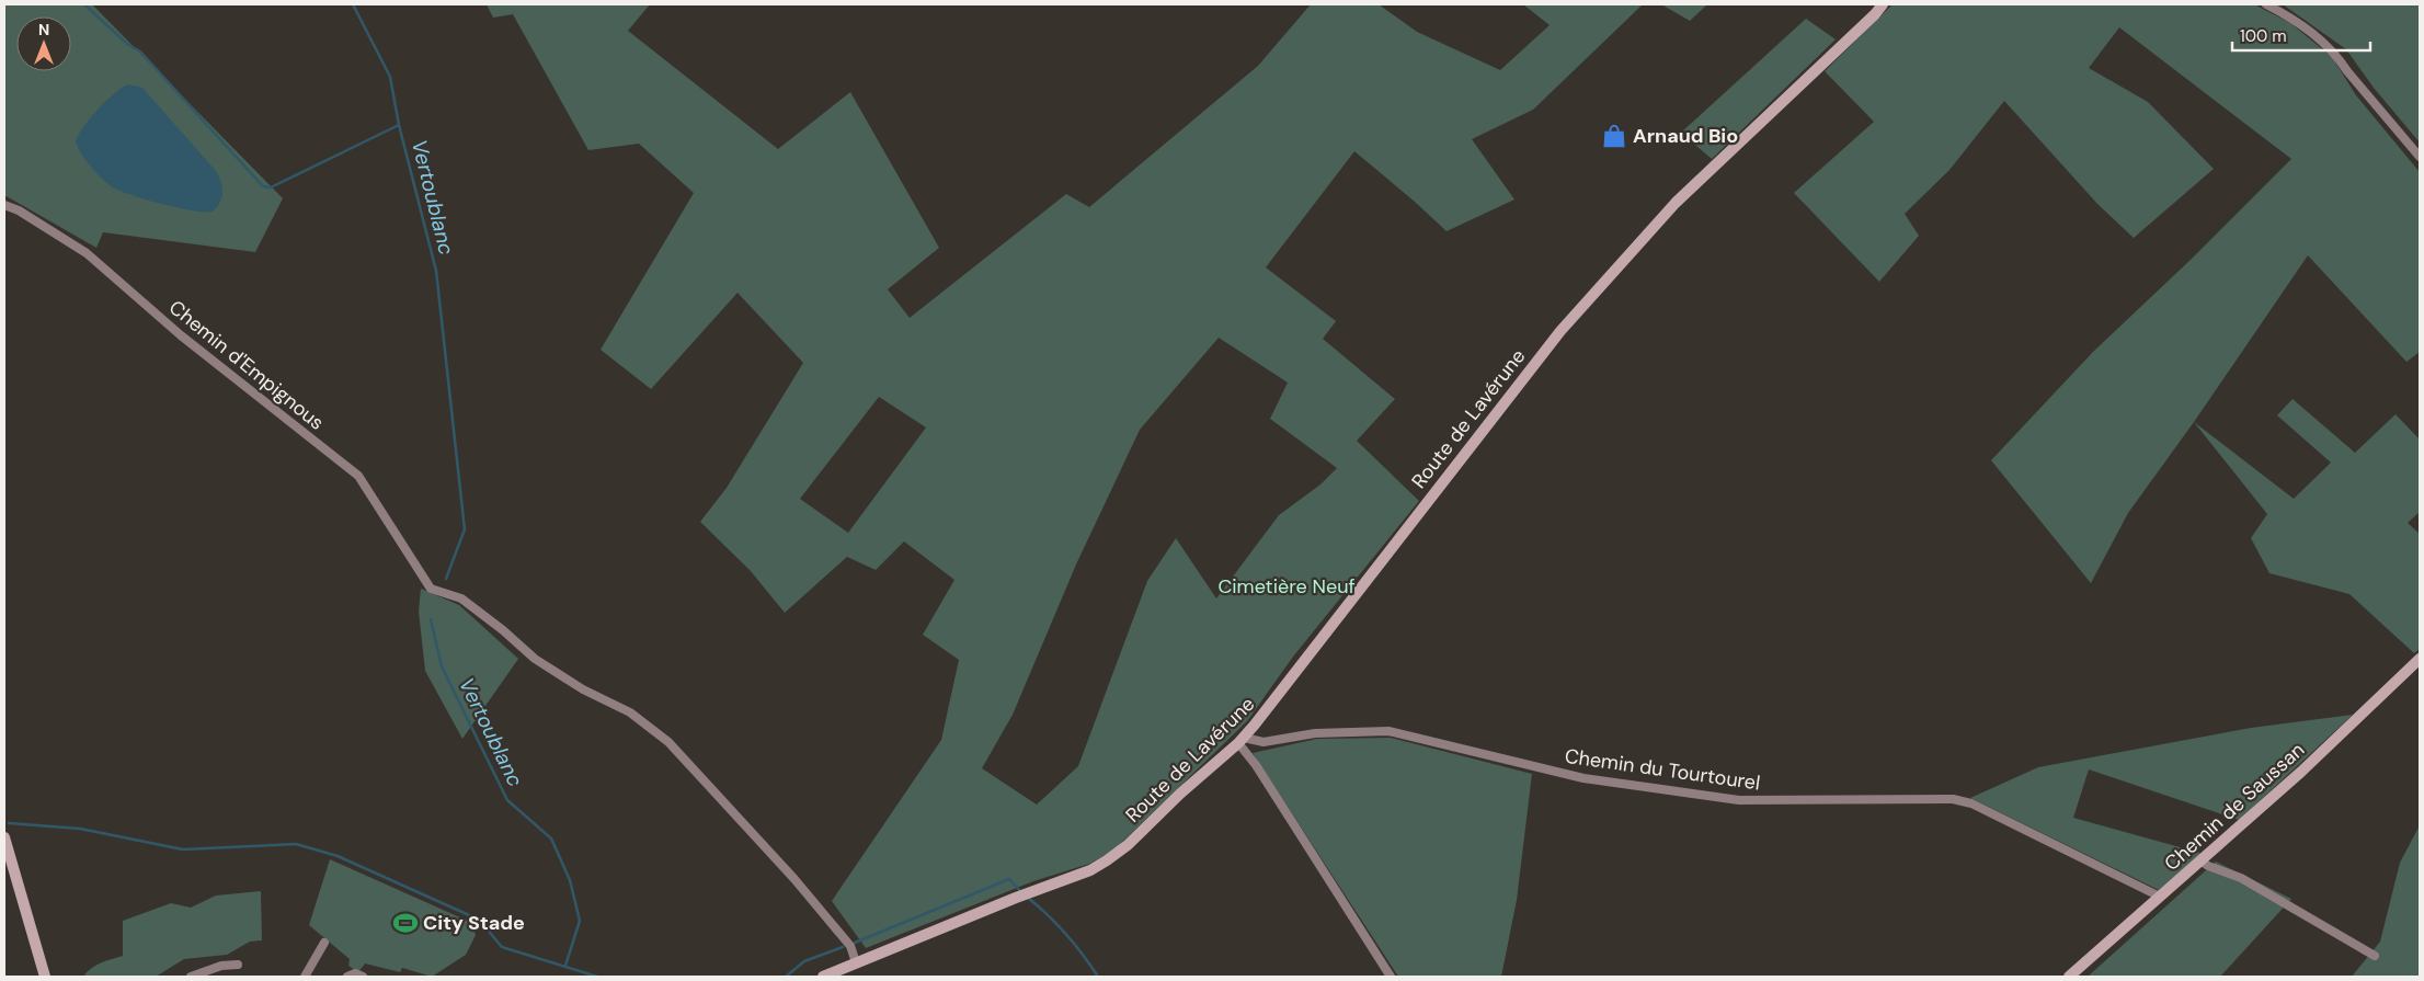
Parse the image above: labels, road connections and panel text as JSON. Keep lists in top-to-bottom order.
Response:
{
  "streets": {
    "street": [
      "Chemin d'Empignous",
      "Route de Lavérune",
      "Chemin du Tourtourel",
      "Chemin de Saussan"
    ]
  },
  "crossings": [
    ["Chemin d'Empignous", "Route de Lavérune"],
    ["Route de Lavérune", "Chemin du Tourtourel"],
    ["Chemin du Tourtourel", "Chemin de Saussan"]
  ],
  "water": ["Vertoublanc"],
  "parks": ["Cimetière Neuf"],
  "places": {
    "shop": ["Arnaud Bio"],
    "sports": ["City Stade"]
  },
  "scale_bar": "100 m",
  "north": "top"
}
